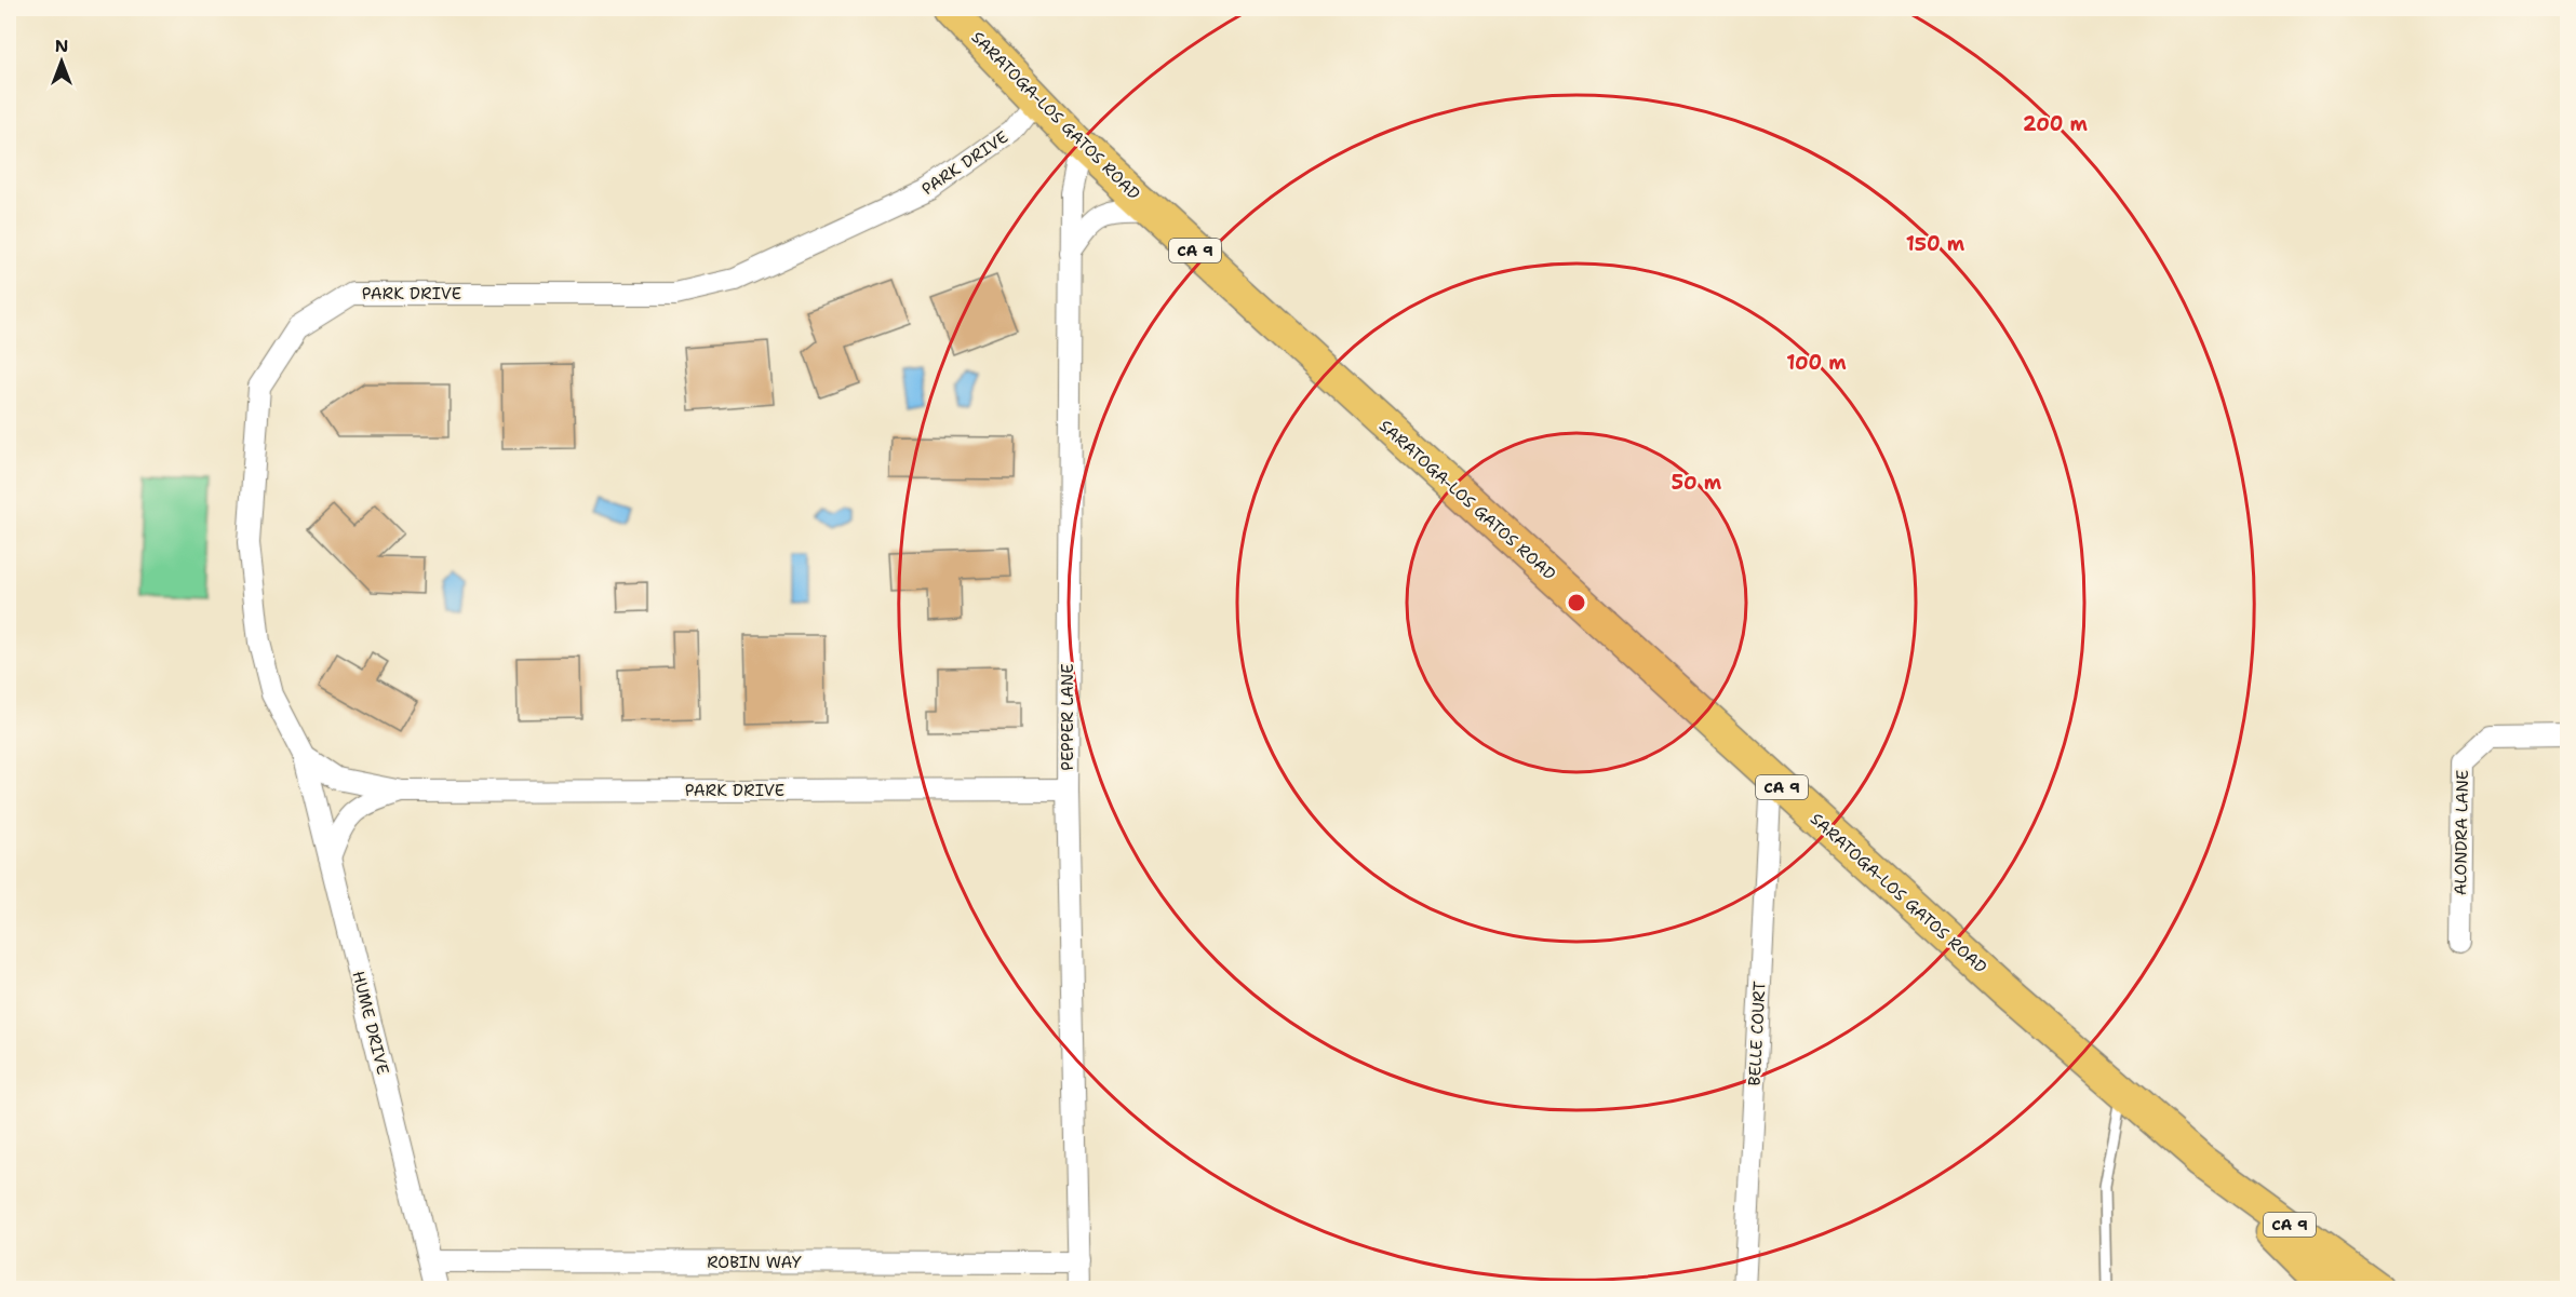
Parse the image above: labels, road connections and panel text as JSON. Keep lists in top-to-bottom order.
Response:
{
  "streets": {
    "main road": ["SARATOGA-LOS GATOS ROAD", "CA 9"],
    "street": [
      "PARK DRIVE",
      "PEPPER LANE",
      "ALONDRA LANE",
      "HUME DRIVE",
      "BELLE COURT",
      "ROBIN WAY"
    ]
  },
  "crossings": [
    ["SARATOGA-LOS GATOS ROAD", "PARK DRIVE"],
    ["SARATOGA-LOS GATOS ROAD", "PEPPER LANE"],
    ["SARATOGA-LOS GATOS ROAD", "BELLE COURT"],
    ["PARK DRIVE", "PEPPER LANE"],
    ["PARK DRIVE", "HUME DRIVE"],
    ["PEPPER LANE", "ROBIN WAY"],
    ["HUME DRIVE", "ROBIN WAY"]
  ],
  "north": "top",
  "rings": [
    "200 m",
    "150 m",
    "100 m",
    "50 m"
  ]
}
